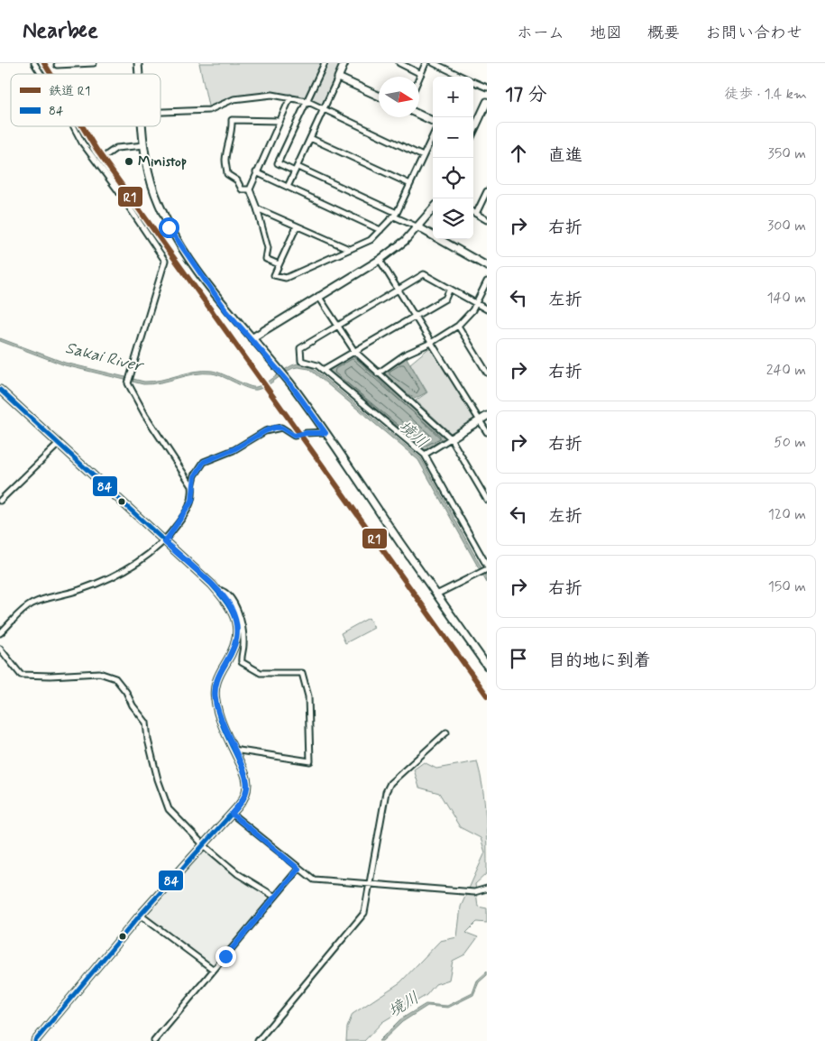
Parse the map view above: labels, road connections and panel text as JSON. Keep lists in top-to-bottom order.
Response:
{
  "water": ["Sakai River", "境川"],
  "places": ["Ministop"],
  "lines": ["rail line R1", "transit line 84"],
  "legend": ["鉄道 R1", "84"],
  "north": "right",
  "page": {
    "header": "Nearbee",
    "nav": [
      "ホーム",
      "地図",
      "概要",
      "お問い合わせ"
    ],
    "heading": ["17 分", "徒歩 · 1.4 km"],
    "map_buttons": ["+", "−"],
    "list": [
      ["直進", "350 m"],
      ["右折", "300 m"],
      ["左折", "140 m"],
      ["右折", "240 m"],
      ["右折", "50 m"],
      ["左折", "120 m"],
      ["右折", "150 m"],
      "目的地に到着"
    ]
  }
}
